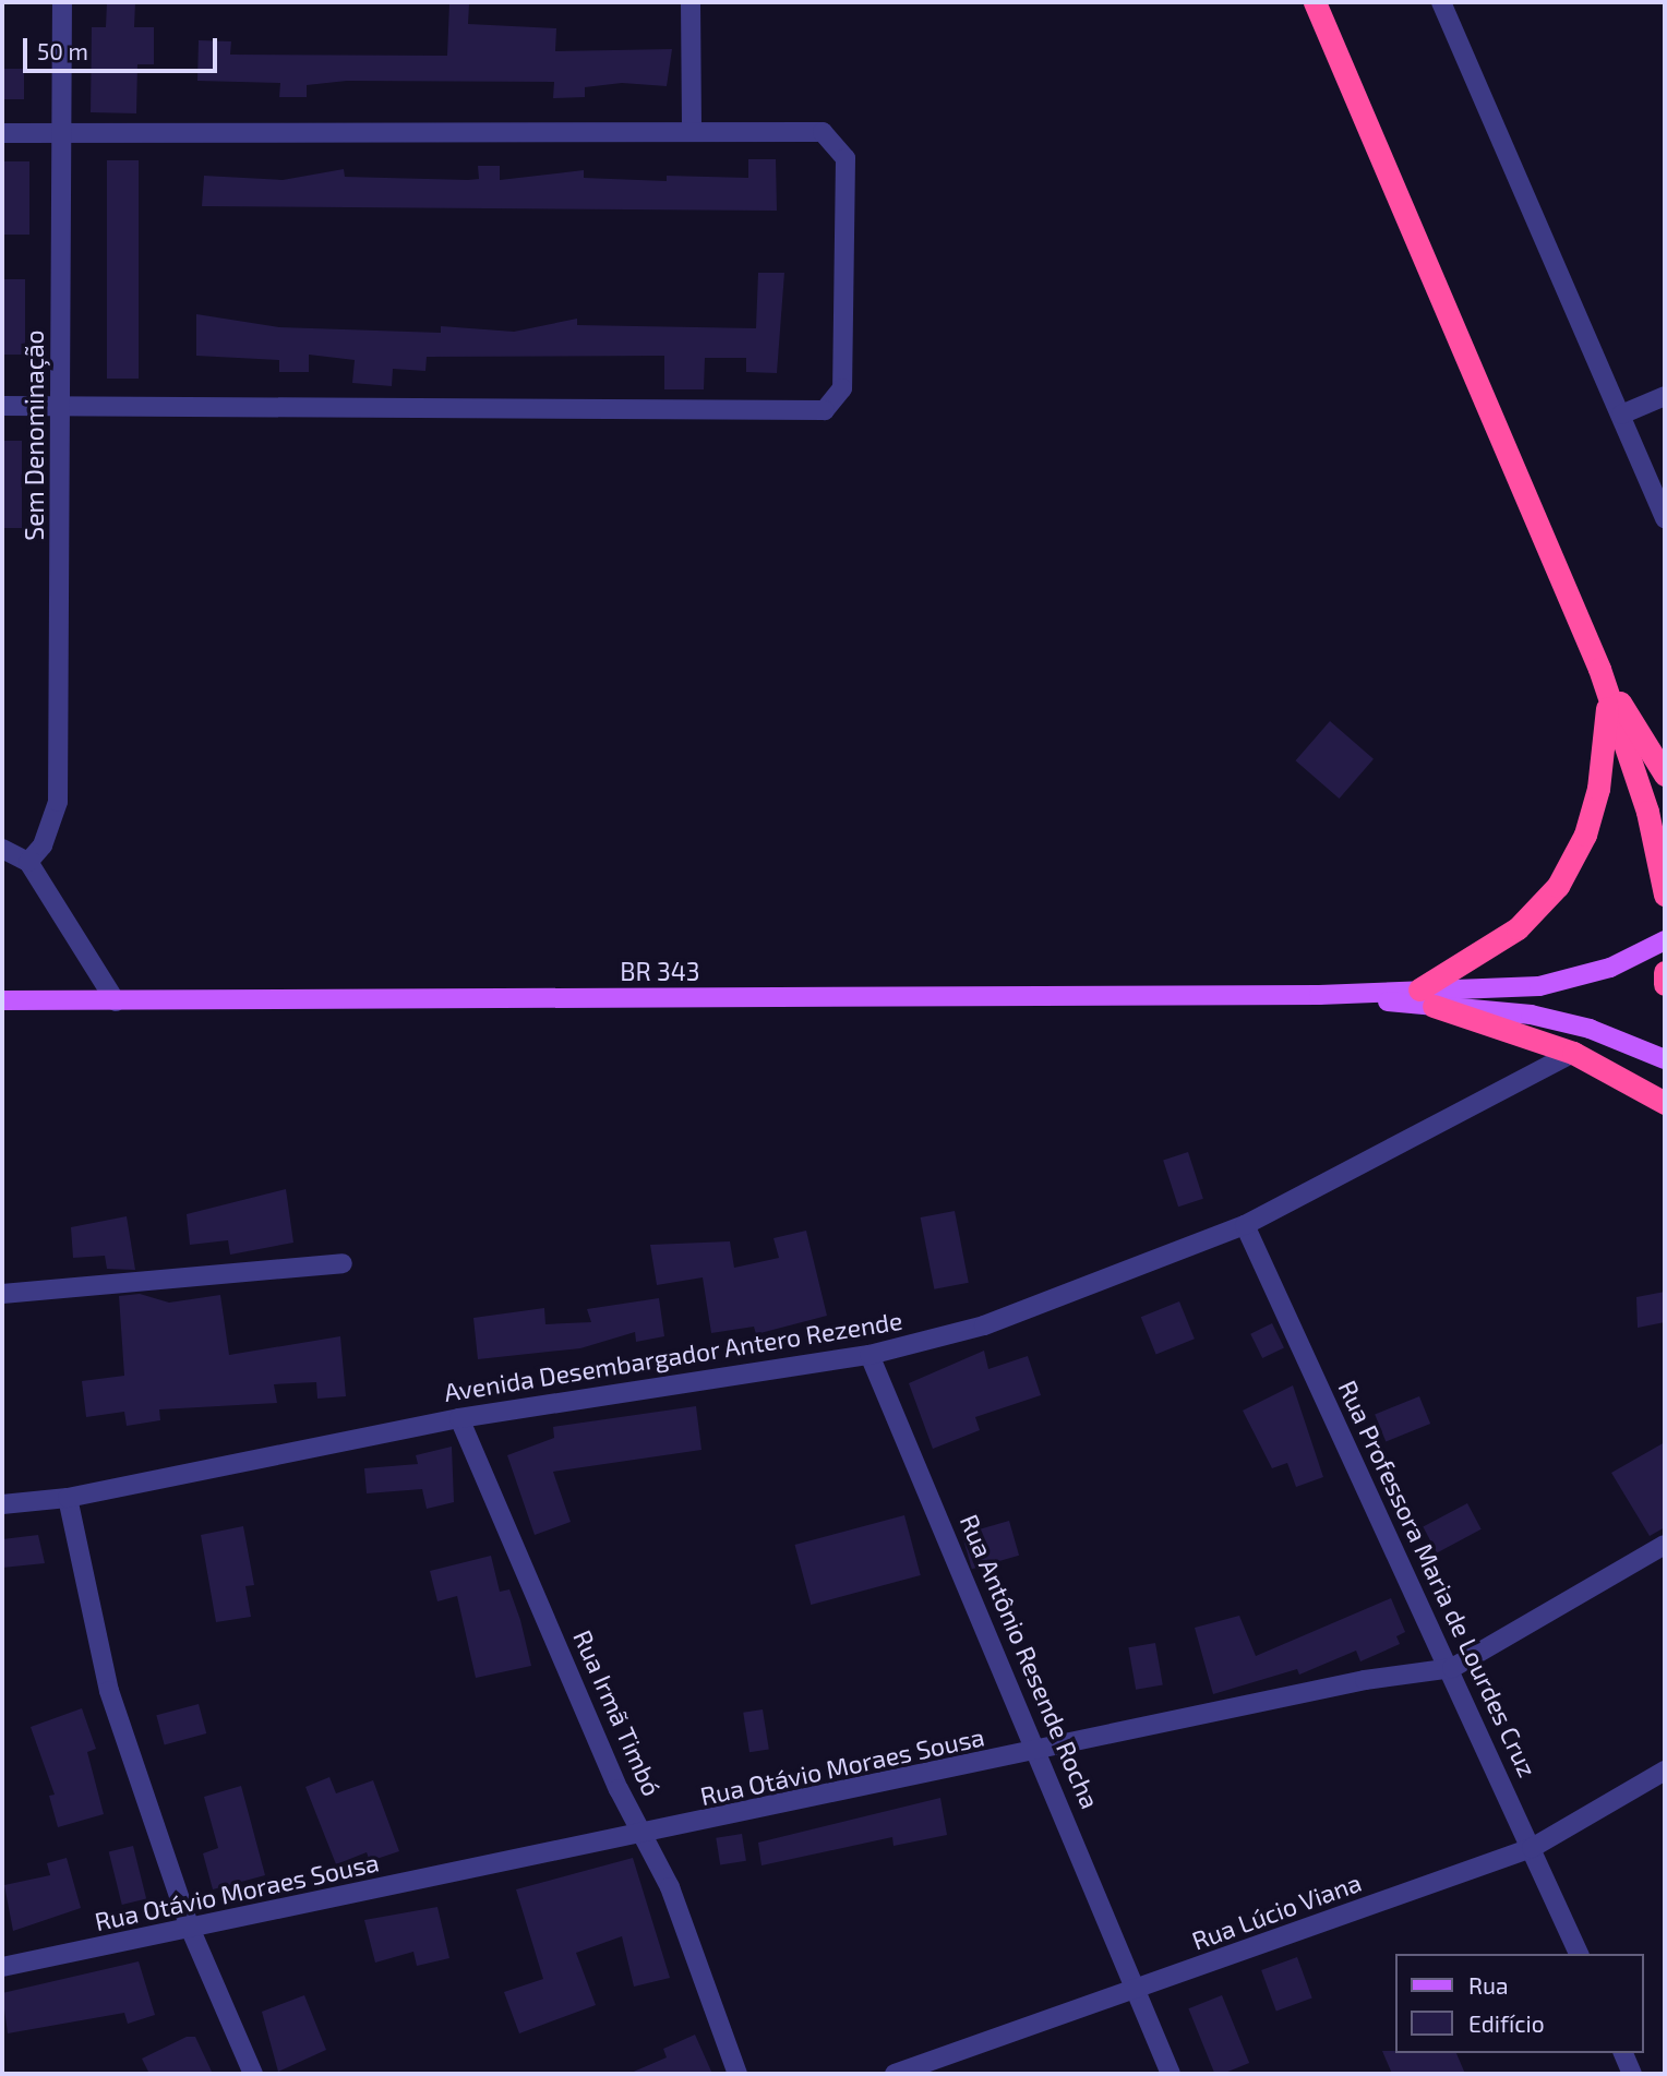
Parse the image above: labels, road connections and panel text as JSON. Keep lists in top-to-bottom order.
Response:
{
  "streets": {
    "main road": ["BR 343"],
    "street": [
      "Sem Denominação",
      "Avenida Desembargador Antero Rezende",
      "Rua Professora Maria de Lourdes Cruz",
      "Rua Antônio Resende Rocha",
      "Rua Irmã Timbó",
      "Rua Otávio Moraes Sousa",
      "Rua Lúcio Viana"
    ]
  },
  "crossings": [
    ["Avenida Desembargador Antero Rezende", "Rua Professora Maria de Lourdes Cruz"],
    ["Avenida Desembargador Antero Rezende", "Rua Antônio Resende Rocha"],
    ["Avenida Desembargador Antero Rezende", "Rua Irmã Timbó"],
    ["Rua Professora Maria de Lourdes Cruz", "Rua Otávio Moraes Sousa"],
    ["Rua Professora Maria de Lourdes Cruz", "Rua Lúcio Viana"],
    ["Rua Antônio Resende Rocha", "Rua Otávio Moraes Sousa"],
    ["Rua Antônio Resende Rocha", "Rua Lúcio Viana"],
    ["Rua Irmã Timbó", "Rua Otávio Moraes Sousa"]
  ],
  "legend": ["Rua", "Edifício"],
  "scale_bar": "50 m"
}
